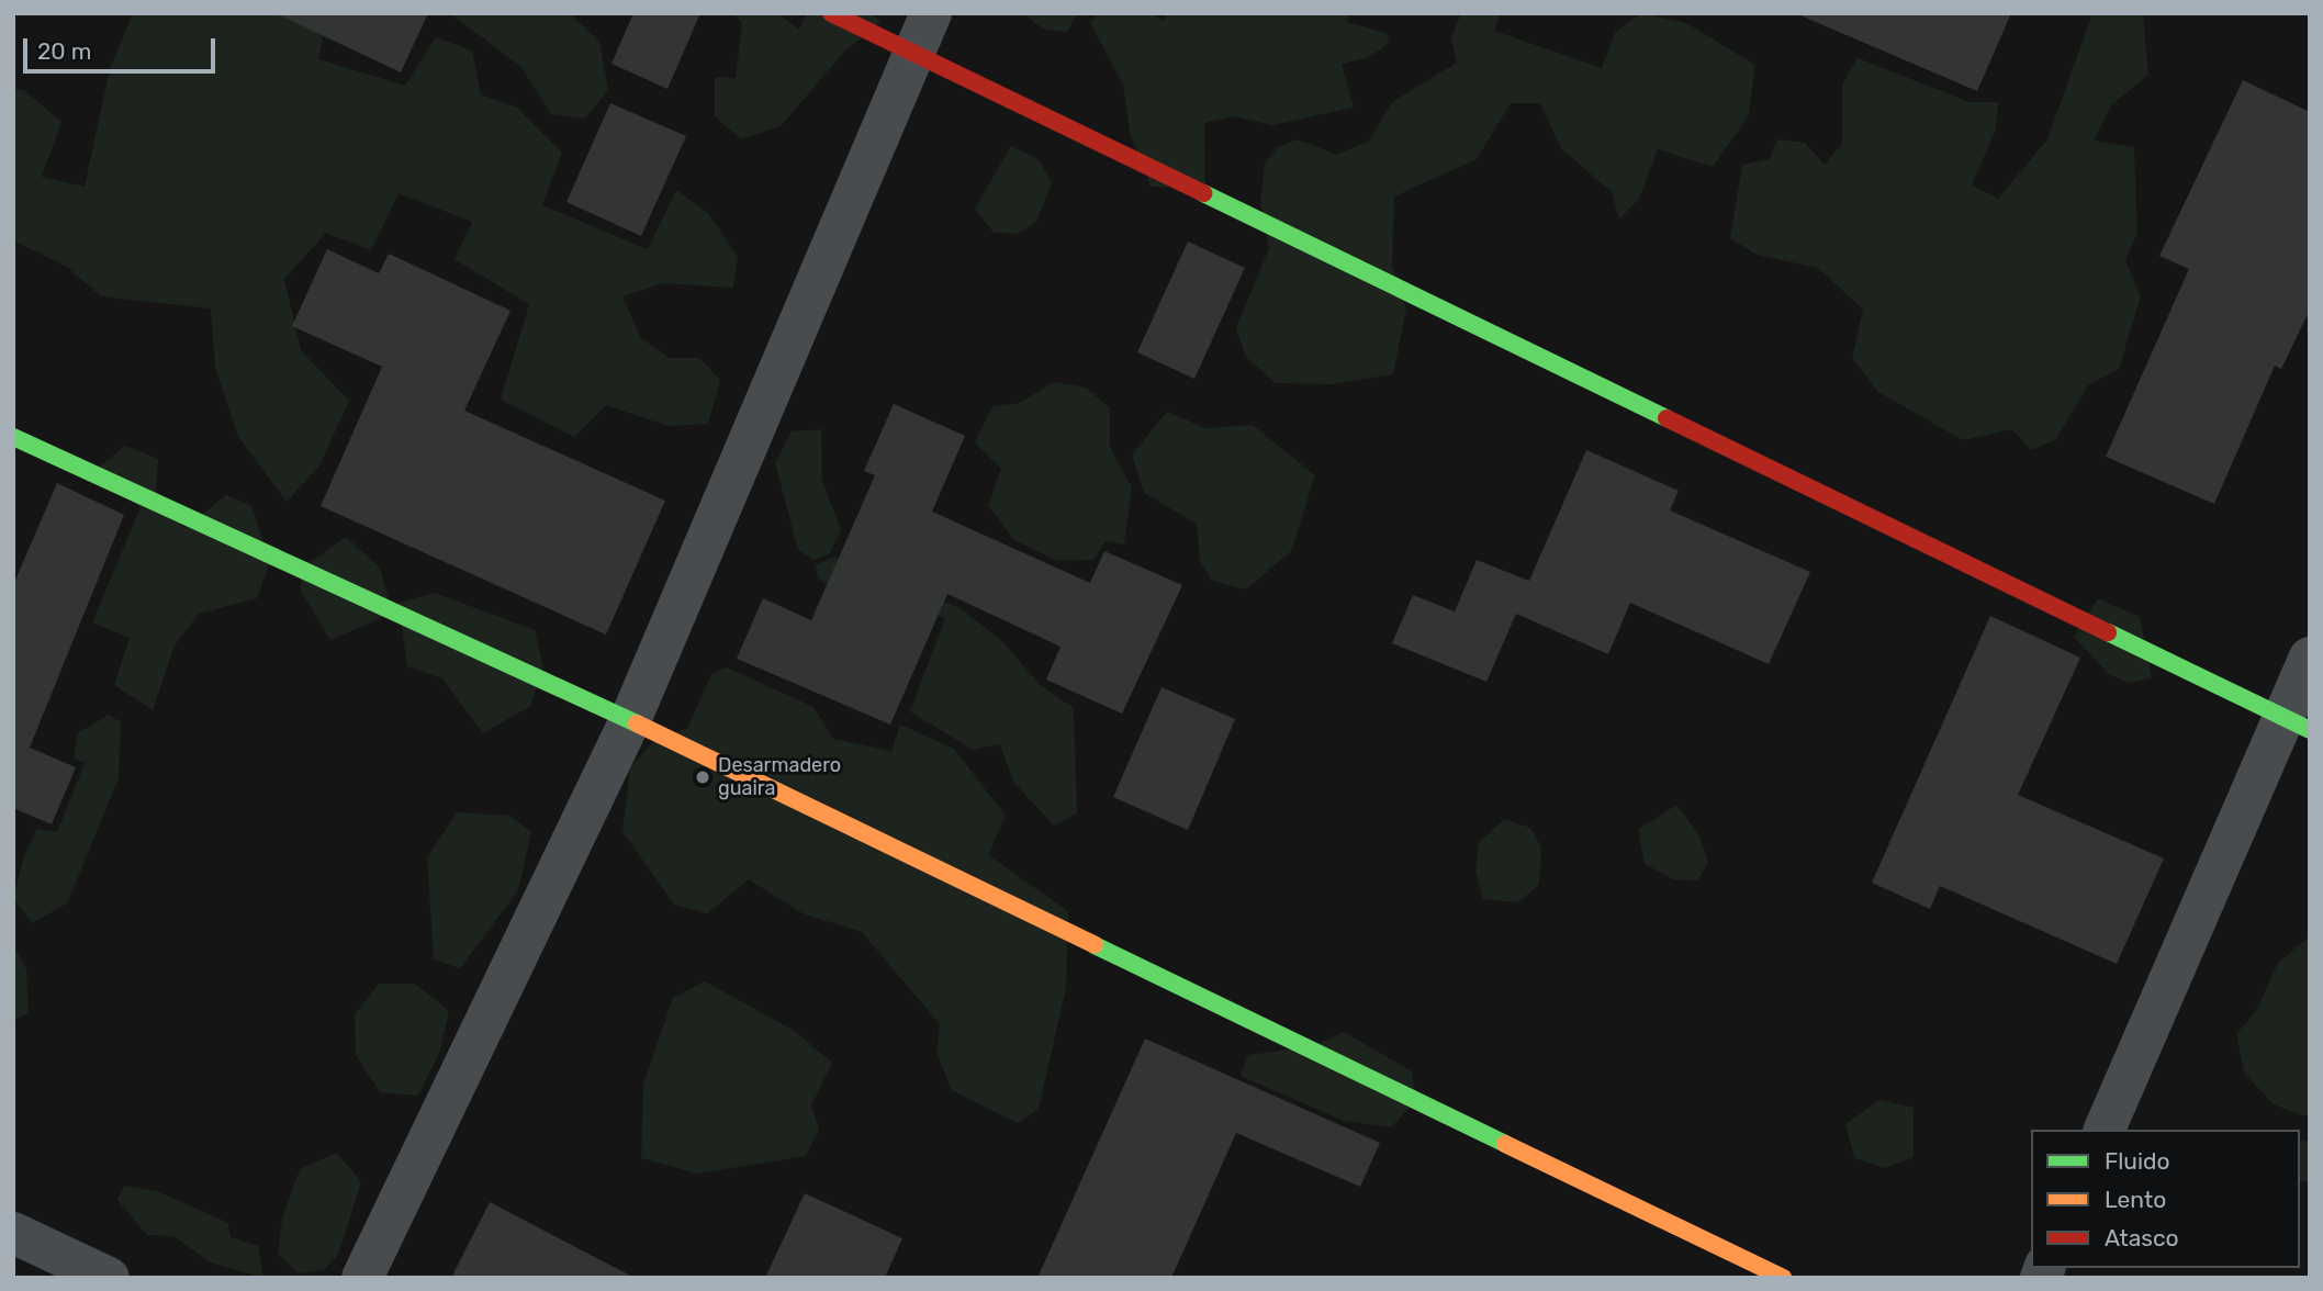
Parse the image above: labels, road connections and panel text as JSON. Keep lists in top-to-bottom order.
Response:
{
  "places": ["Desarmadero guaira"],
  "legend": ["Fluido", "Lento", "Atasco"],
  "scale_bar": "20 m"
}
